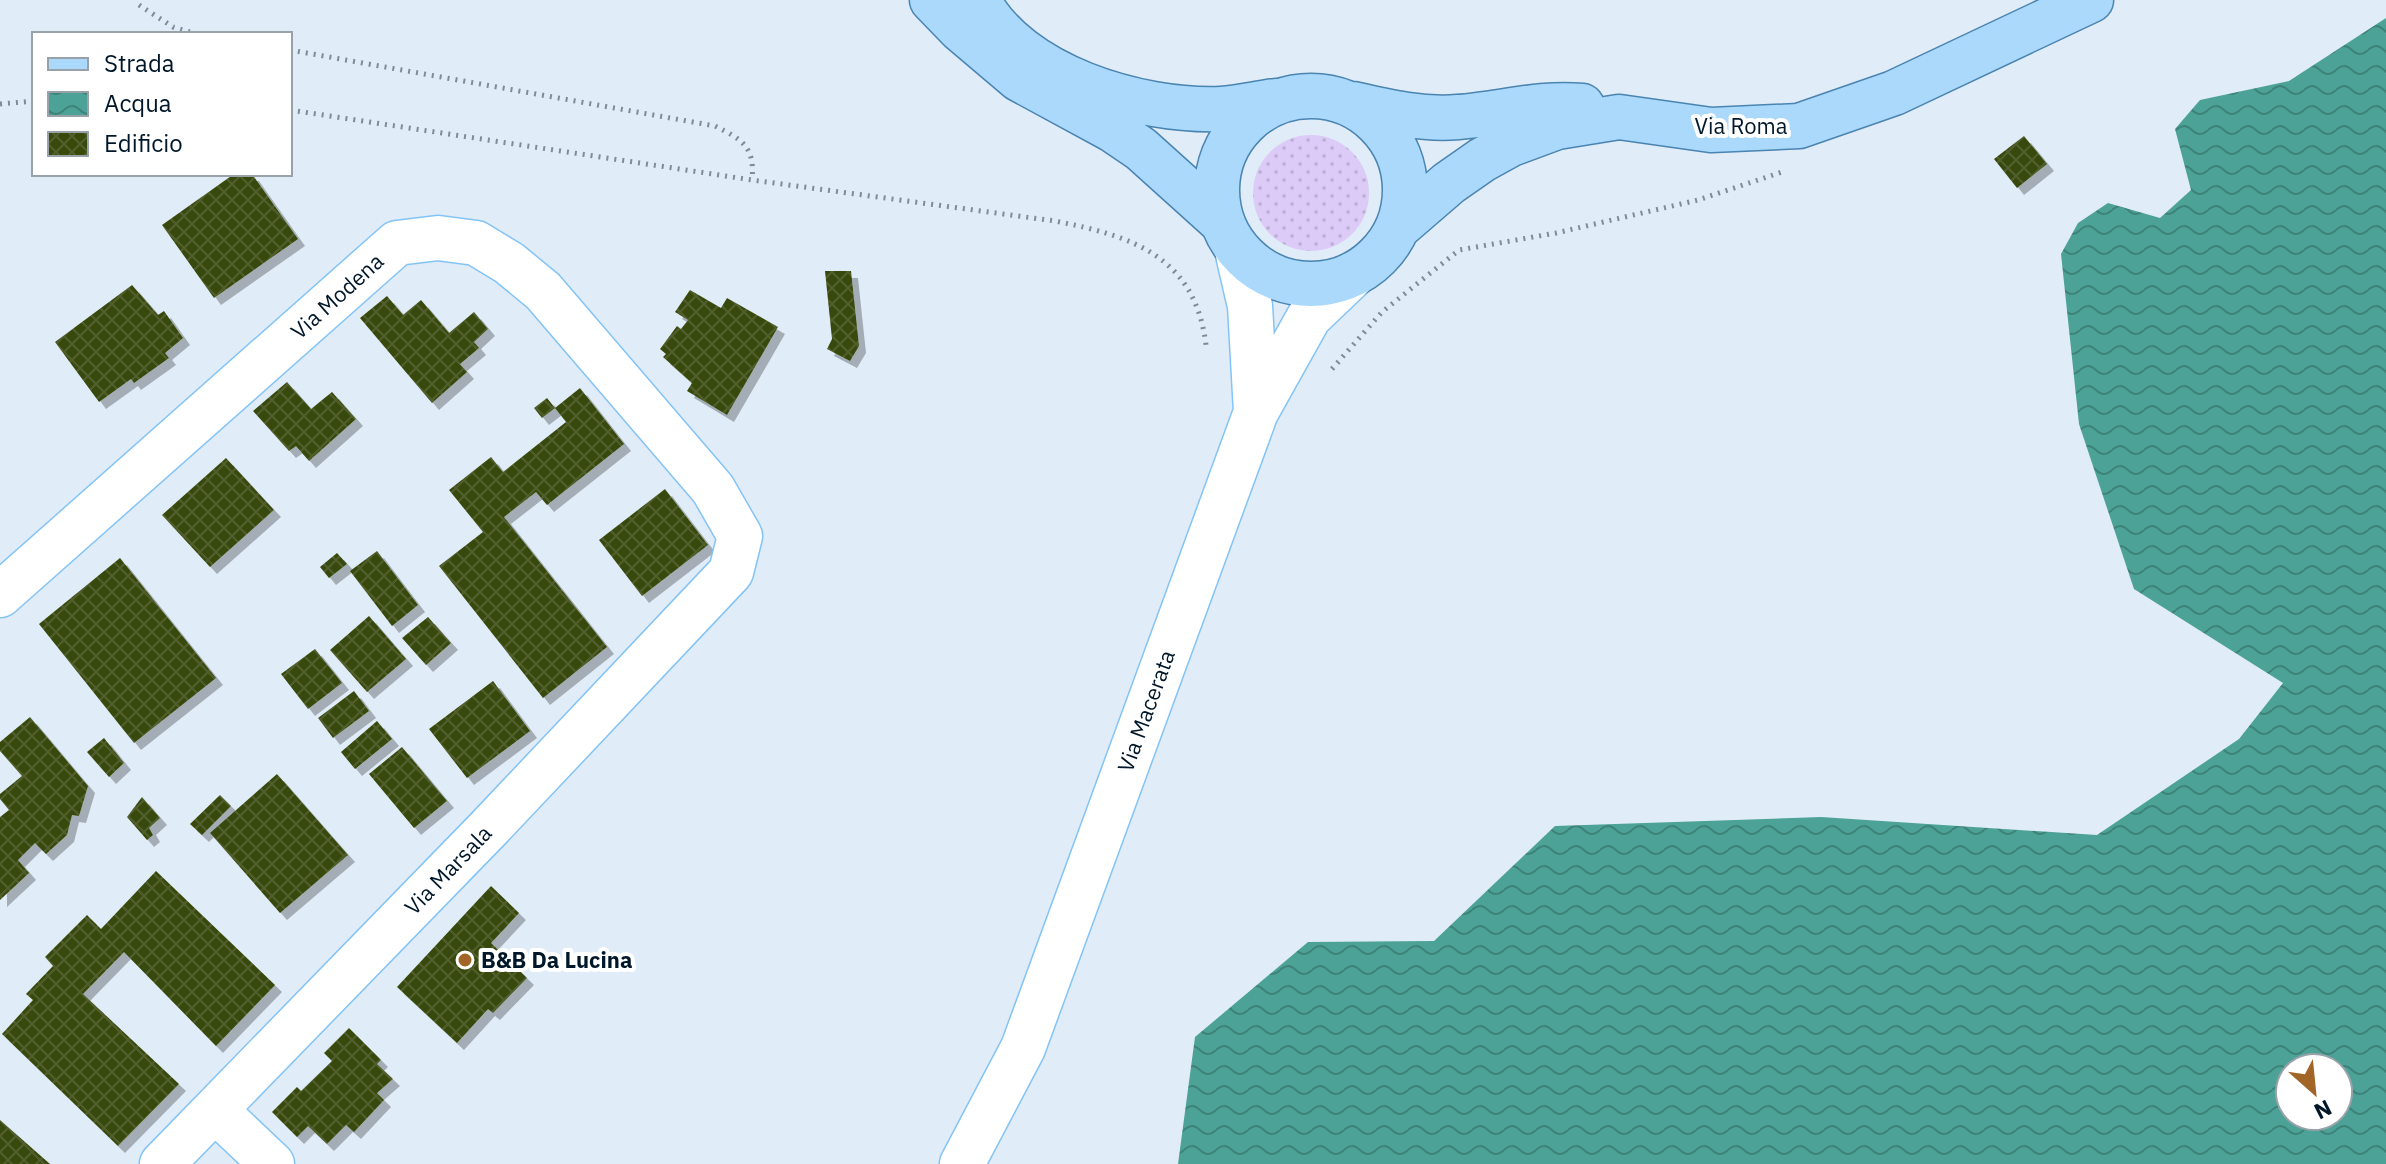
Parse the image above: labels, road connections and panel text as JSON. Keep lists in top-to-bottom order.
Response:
{
  "streets": {
    "main road": ["Via Roma"],
    "street": ["Via Modena", "Via Macerata", "Via Marsala"]
  },
  "crossings": [
    ["Via Roma", "Via Macerata"],
    ["Via Modena", "Via Marsala"]
  ],
  "places": ["B&B Da Lucina"],
  "legend": ["Strada", "Acqua", "Edificio"],
  "north": "bottom right"
}
